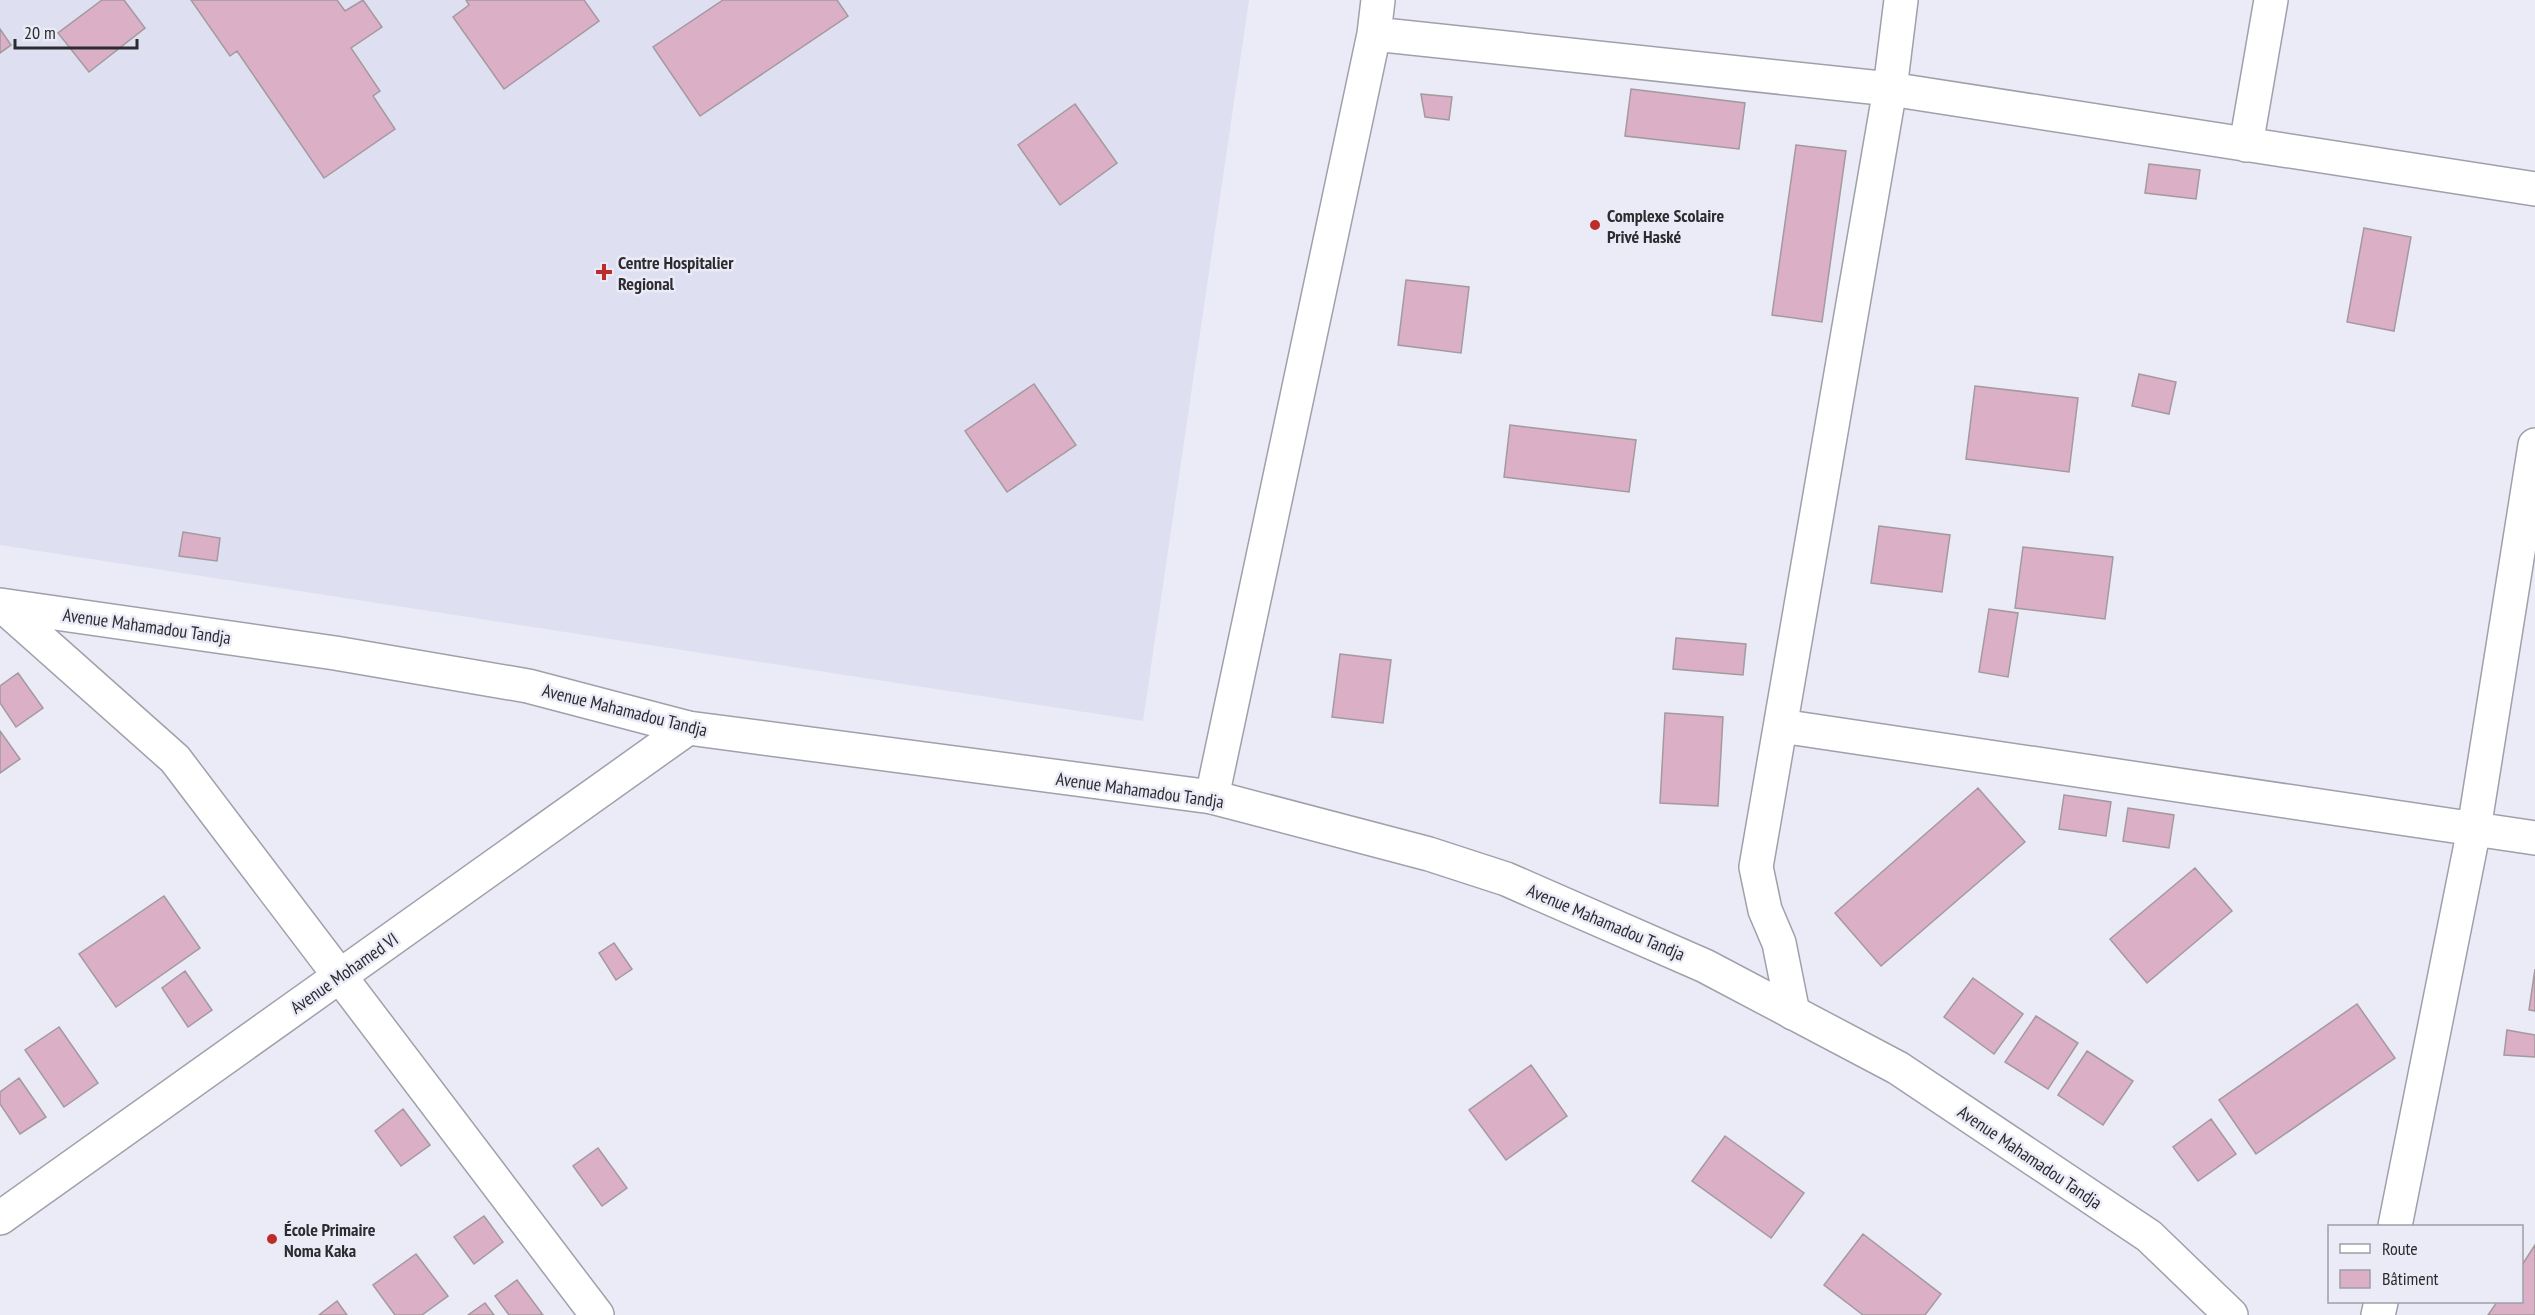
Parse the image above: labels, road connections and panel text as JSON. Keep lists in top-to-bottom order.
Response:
{
  "streets": {
    "street": ["Avenue Mahamadou Tandja", "Avenue Mohamed VI"]
  },
  "crossings": [
    ["Avenue Mahamadou Tandja", "Avenue Mohamed VI"]
  ],
  "places": {
    "other": ["Complexe Scolaire Privé Haské", "École Primaire Noma Kaka"],
    "health": ["Centre Hospitalier Regional"]
  },
  "legend": ["Route", "Bâtiment"],
  "scale_bar": "20 m"
}
